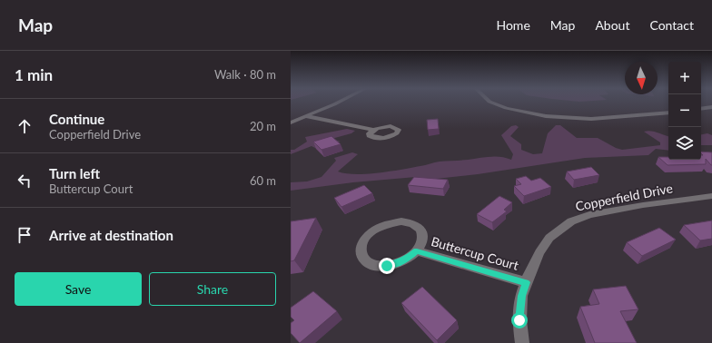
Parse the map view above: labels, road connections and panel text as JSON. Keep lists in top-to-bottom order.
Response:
{
  "streets": {
    "street": ["Copperfield Drive", "Buttercup Court"]
  },
  "crossings": [
    ["Copperfield Drive", "Buttercup Court"]
  ],
  "north": "bottom",
  "page": {
    "header": "Map",
    "nav": [
      "Home",
      "Map",
      "About",
      "Contact"
    ],
    "heading": ["1 min", "Walk · 80 m"],
    "map_buttons": ["+", "−"],
    "list": [
      ["Continue", "Copperfield Drive", "20 m"],
      ["Turn left", "Buttercup Court", "60 m"],
      "Arrive at destination"
    ],
    "buttons": ["Save", "Share"]
  }
}
